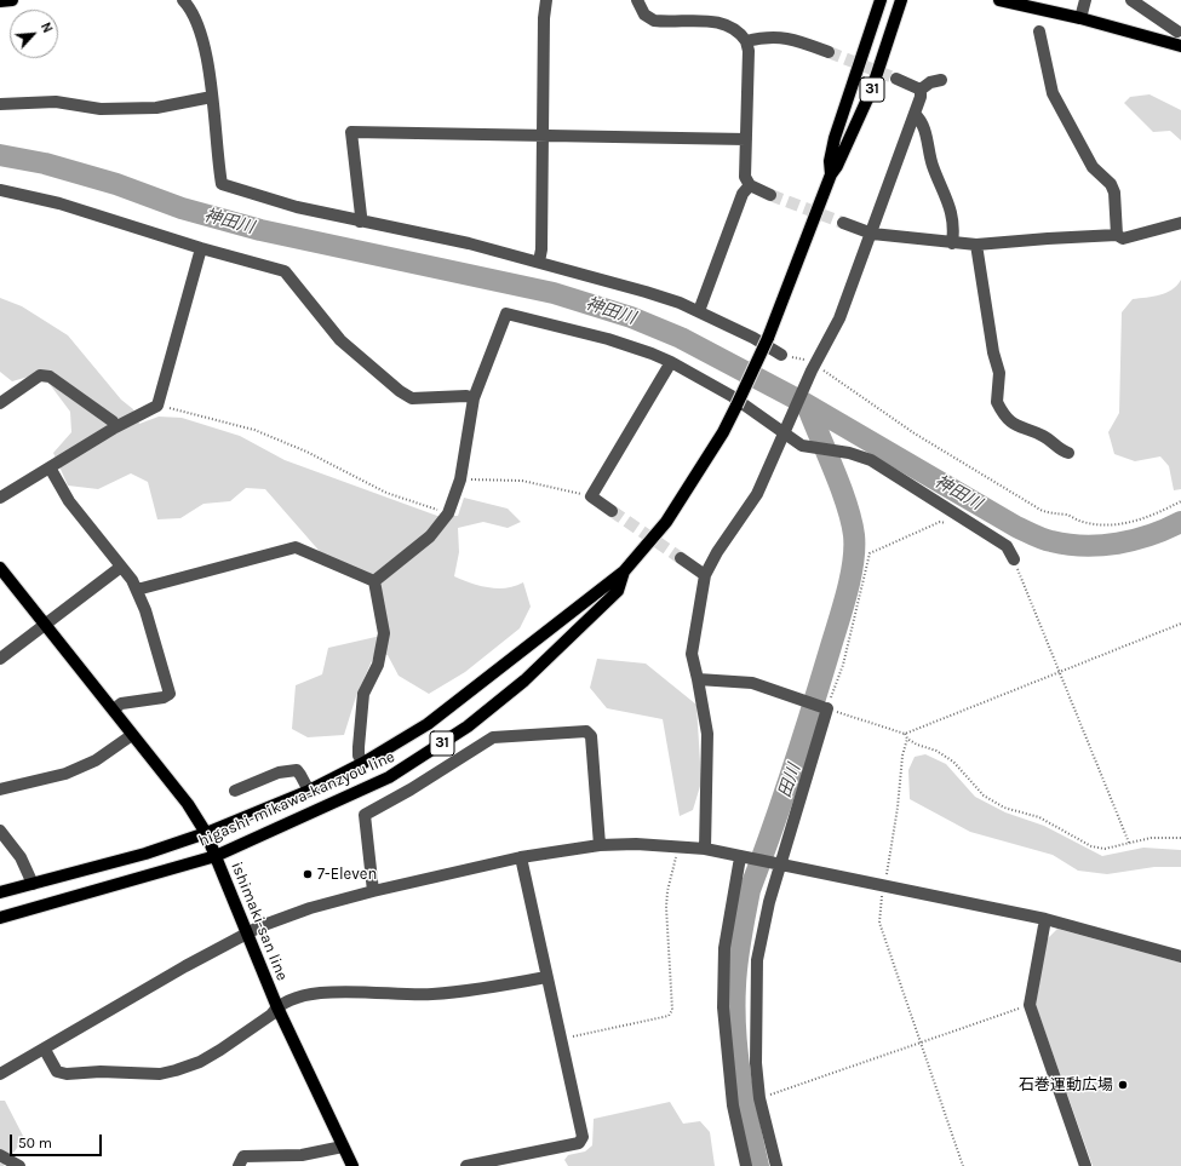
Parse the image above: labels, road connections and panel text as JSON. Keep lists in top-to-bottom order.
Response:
{
  "streets": {
    "main road": ["31", "higashi-mikawa-kanzyou line", "ishimaki-san line"]
  },
  "crossings": [
    ["higashi-mikawa-kanzyou line", "ishimaki-san line"]
  ],
  "water": ["神田川", "田川"],
  "places": ["7-Eleven", "石巻運動広場"],
  "scale_bar": "50 m",
  "north": "top right"
}
